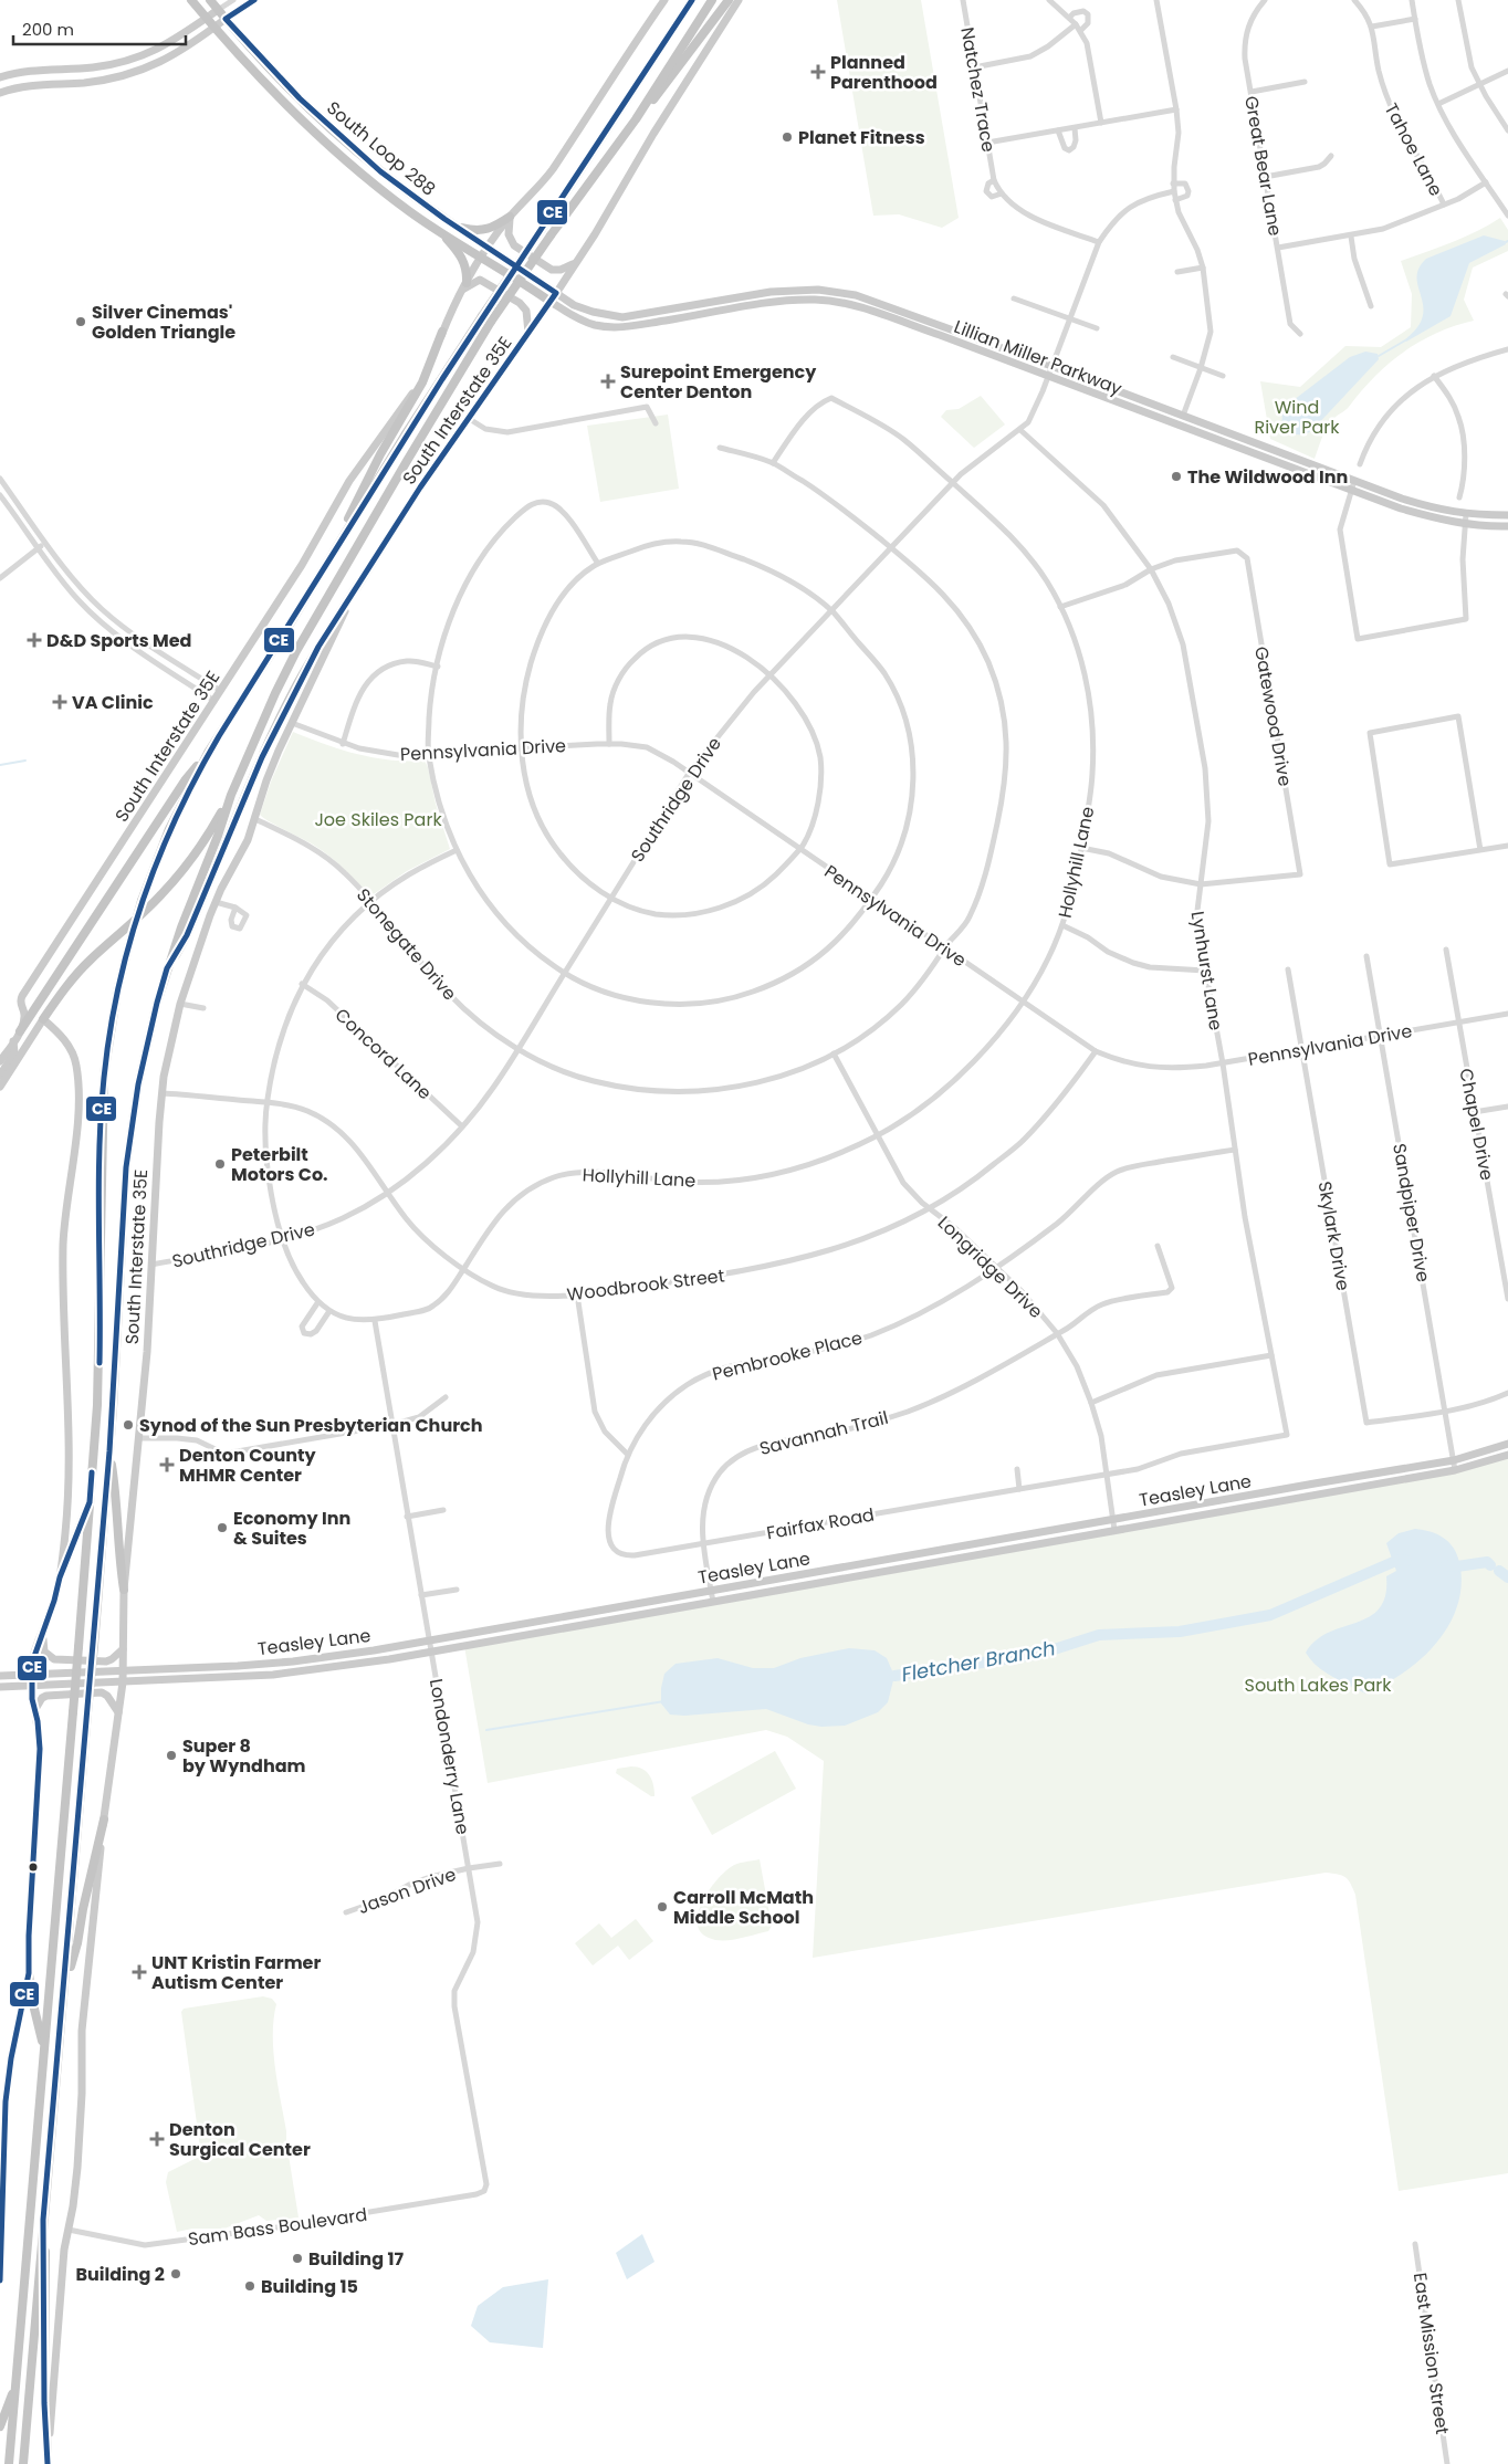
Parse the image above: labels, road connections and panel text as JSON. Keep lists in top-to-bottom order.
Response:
{
  "streets": {
    "highway": ["South Loop 288"],
    "main road": ["Lillian Miller Parkway", "South Interstate 35E", "Teasley Lane"],
    "street": [
      "Natchez Trace",
      "Tahoe Lane",
      "Great Bear Lane",
      "Gatewood Drive",
      "Pennsylvania Drive",
      "Southridge Drive",
      "Hollyhill Lane",
      "Stonegate Drive",
      "Lynhurst Lane",
      "Concord Lane",
      "Chapel Drive",
      "Sandpiper Drive",
      "Skylark Drive",
      "Longridge Drive",
      "Woodbrook Street",
      "Pembrooke Place",
      "Savannah Trail",
      "Fairfax Road",
      "Londonderry Lane",
      "Jason Drive",
      "Sam Bass Boulevard",
      "East Mission Street"
    ]
  },
  "crossings": [
    ["Natchez Trace", "Southridge Drive"],
    ["South Loop 288", "Lillian Miller Parkway"],
    ["South Loop 288", "South Interstate 35E"],
    ["Lillian Miller Parkway", "South Interstate 35E"],
    ["Lillian Miller Parkway", "Southridge Drive"],
    ["South Interstate 35E", "Pennsylvania Drive"],
    ["South Interstate 35E", "Southridge Drive"],
    ["South Interstate 35E", "Stonegate Drive"],
    ["South Interstate 35E", "Woodbrook Street"],
    ["South Interstate 35E", "Teasley Lane"],
    ["South Interstate 35E", "Sam Bass Boulevard"],
    ["Gatewood Drive", "Lynhurst Lane"],
    ["Pennsylvania Drive", "Southridge Drive"],
    ["Pennsylvania Drive", "Hollyhill Lane"],
    ["Pennsylvania Drive", "Stonegate Drive"],
    ["Pennsylvania Drive", "Lynhurst Lane"],
    ["Pennsylvania Drive", "Chapel Drive"],
    ["Pennsylvania Drive", "Sandpiper Drive"],
    ["Pennsylvania Drive", "Skylark Drive"],
    ["Pennsylvania Drive", "Woodbrook Street"],
    ["Southridge Drive", "Hollyhill Lane"],
    ["Southridge Drive", "Stonegate Drive"],
    ["Southridge Drive", "Lynhurst Lane"],
    ["Southridge Drive", "Concord Lane"],
    ["Southridge Drive", "Woodbrook Street"],
    ["Hollyhill Lane", "Stonegate Drive"],
    ["Hollyhill Lane", "Concord Lane"],
    ["Hollyhill Lane", "Longridge Drive"],
    ["Hollyhill Lane", "Woodbrook Street"],
    ["Hollyhill Lane", "Londonderry Lane"],
    ["Stonegate Drive", "Longridge Drive"],
    ["Lynhurst Lane", "Pembrooke Place"],
    ["Lynhurst Lane", "Fairfax Road"],
    ["Sandpiper Drive", "Skylark Drive"],
    ["Sandpiper Drive", "Teasley Lane"],
    ["Longridge Drive", "Woodbrook Street"],
    ["Longridge Drive", "Pembrooke Place"],
    ["Longridge Drive", "Savannah Trail"],
    ["Longridge Drive", "Teasley Lane"],
    ["Longridge Drive", "Fairfax Road"],
    ["Pembrooke Place", "Fairfax Road"],
    ["Savannah Trail", "Teasley Lane"],
    ["Savannah Trail", "Fairfax Road"],
    ["Teasley Lane", "Londonderry Lane"],
    ["Londonderry Lane", "Jason Drive"],
    ["Londonderry Lane", "Sam Bass Boulevard"]
  ],
  "water": ["Fletcher Branch"],
  "parks": ["Wind River Park", "Joe Skiles Park", "South Lakes Park"],
  "places": {
    "health": [
      "Planned Parenthood",
      "Surepoint Emergency Center Denton",
      "D&D Sports Med",
      "VA Clinic",
      "Denton County MHMR Center",
      "UNT Kristin Farmer Autism Center",
      "Denton Surgical Center"
    ],
    "other": [
      "Planet Fitness",
      "Silver Cinemas' Golden Triangle",
      "The Wildwood Inn",
      "Peterbilt Motors Co.",
      "Synod of the Sun Presbyterian Church",
      "Economy Inn & Suites",
      "Super 8 by Wyndham",
      "Carroll McMath Middle School",
      "Building 17",
      "Building 2",
      "Building 15"
    ]
  },
  "lines": ["transit line CE"],
  "scale_bar": "200 m"
}
